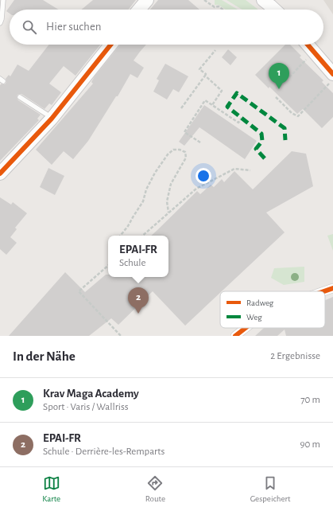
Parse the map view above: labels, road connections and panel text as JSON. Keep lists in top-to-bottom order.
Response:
{
  "legend": ["Radweg", "Weg"],
  "page": {
    "search": "Hier suchen",
    "pins": ["1", "2"],
    "popup": ["EPAI-FR", "Schule"],
    "heading": ["In der Nähe", "2 Ergebnisse"],
    "list": [
      {
        "mark": "1",
        "name": "Krav Maga Academy",
        "note": "Sport · Varis / Wallriss",
        "value": "70 m"
      },
      {
        "mark": "2",
        "name": "EPAI-FR",
        "note": "Schule · Derrière-les-Remparts",
        "value": "90 m"
      }
    ],
    "nav": ["Karte", "Route", "Gespeichert"]
  }
}
